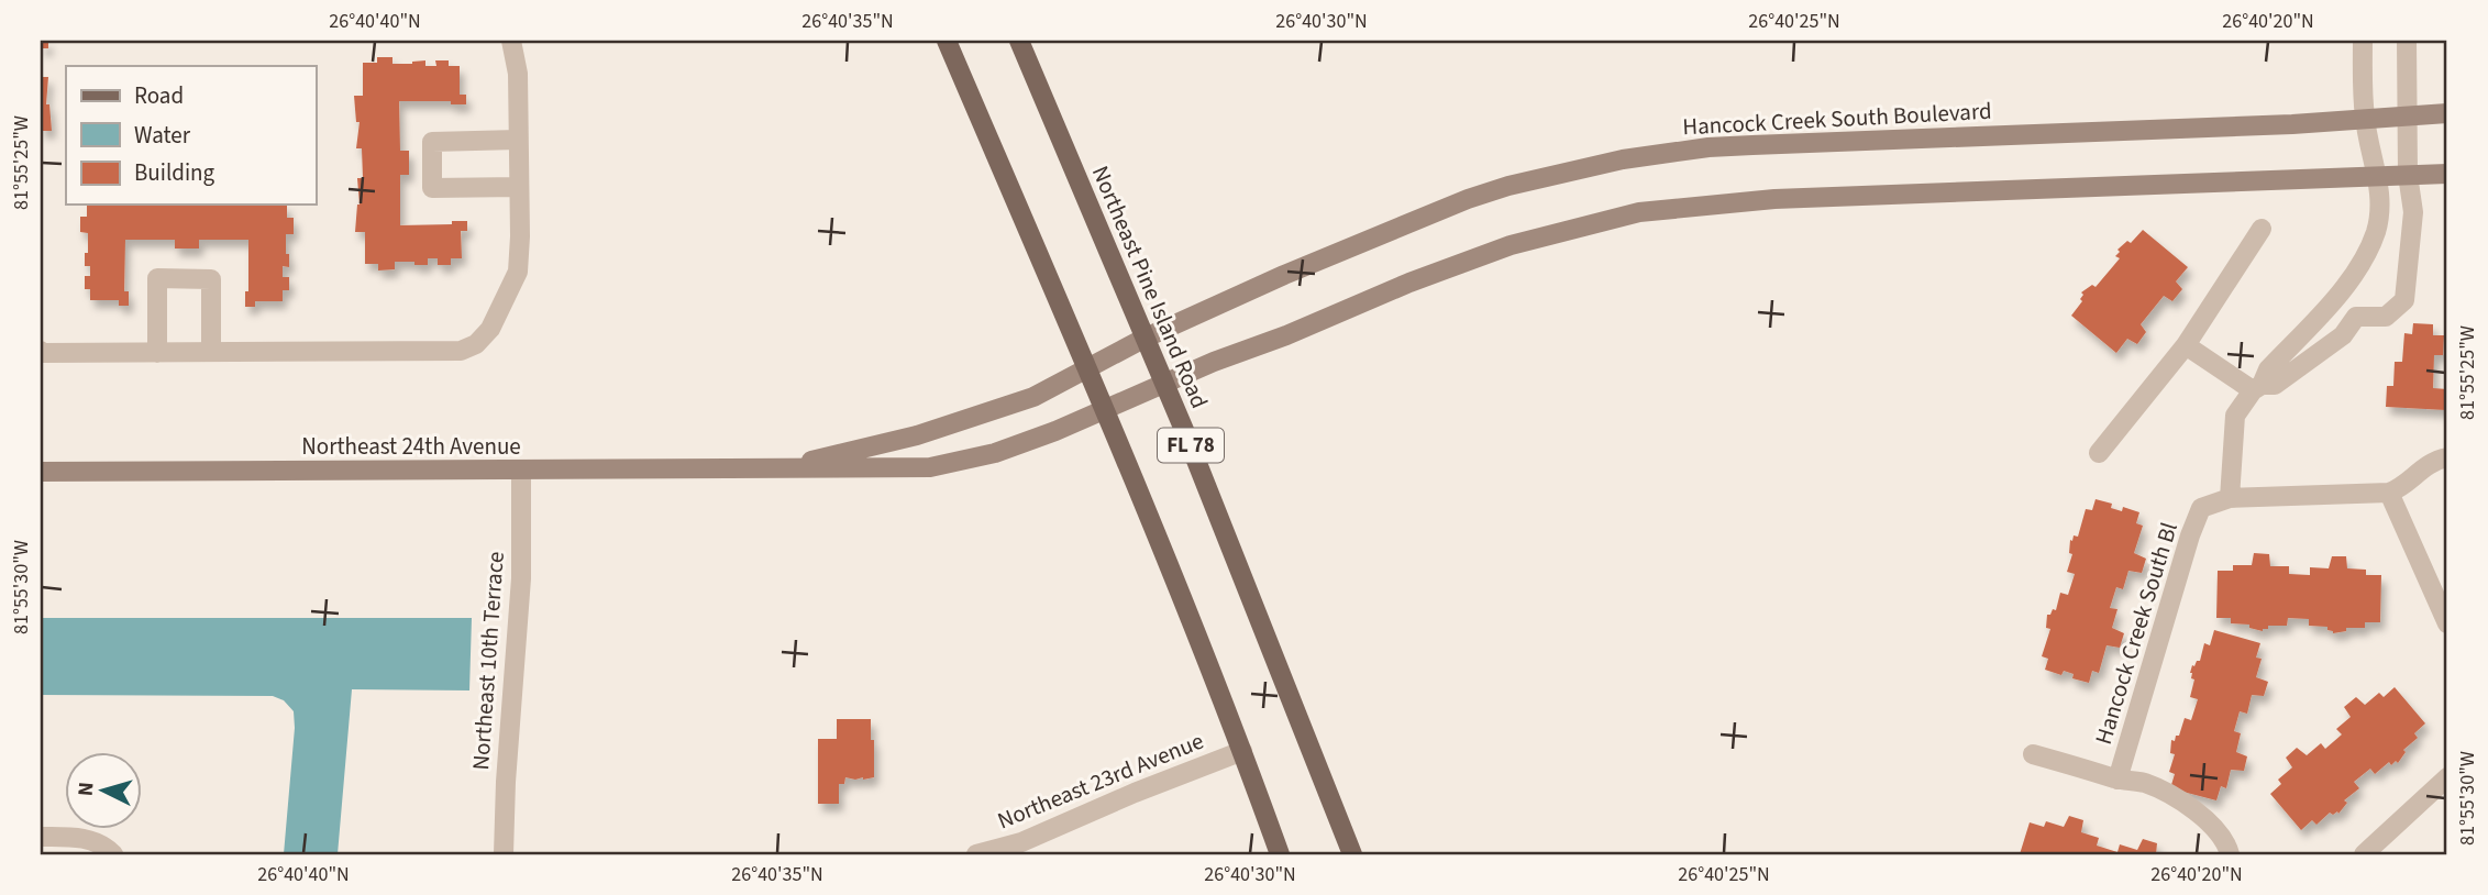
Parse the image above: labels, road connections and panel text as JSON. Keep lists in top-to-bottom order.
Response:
{
  "streets": {
    "main road": ["Northeast Pine Island Road", "FL 78"],
    "street": [
      "Hancock Creek South Boulevard",
      "Northeast 24th Avenue",
      "Hancock Creek South Bl",
      "Northeast 10th Terrace",
      "Northeast 23rd Avenue"
    ]
  },
  "crossings": [
    ["Hancock Creek South Boulevard", "Northeast Pine Island Road"],
    ["Hancock Creek South Boulevard", "FL 78"],
    ["Hancock Creek South Boulevard", "Northeast 24th Avenue"],
    ["FL 78", "Northeast 24th Avenue"],
    ["FL 78", "Northeast 23rd Avenue"],
    ["Northeast 24th Avenue", "Northeast 10th Terrace"]
  ],
  "legend": ["Road", "Water", "Building"],
  "north": "left",
  "coordinates": [
    "26°40'40\"N",
    "26°40'35\"N",
    "26°40'30\"N",
    "26°40'25\"N",
    "26°40'20\"N",
    "81°55'25\"W",
    "81°55'30\"W"
  ]
}
